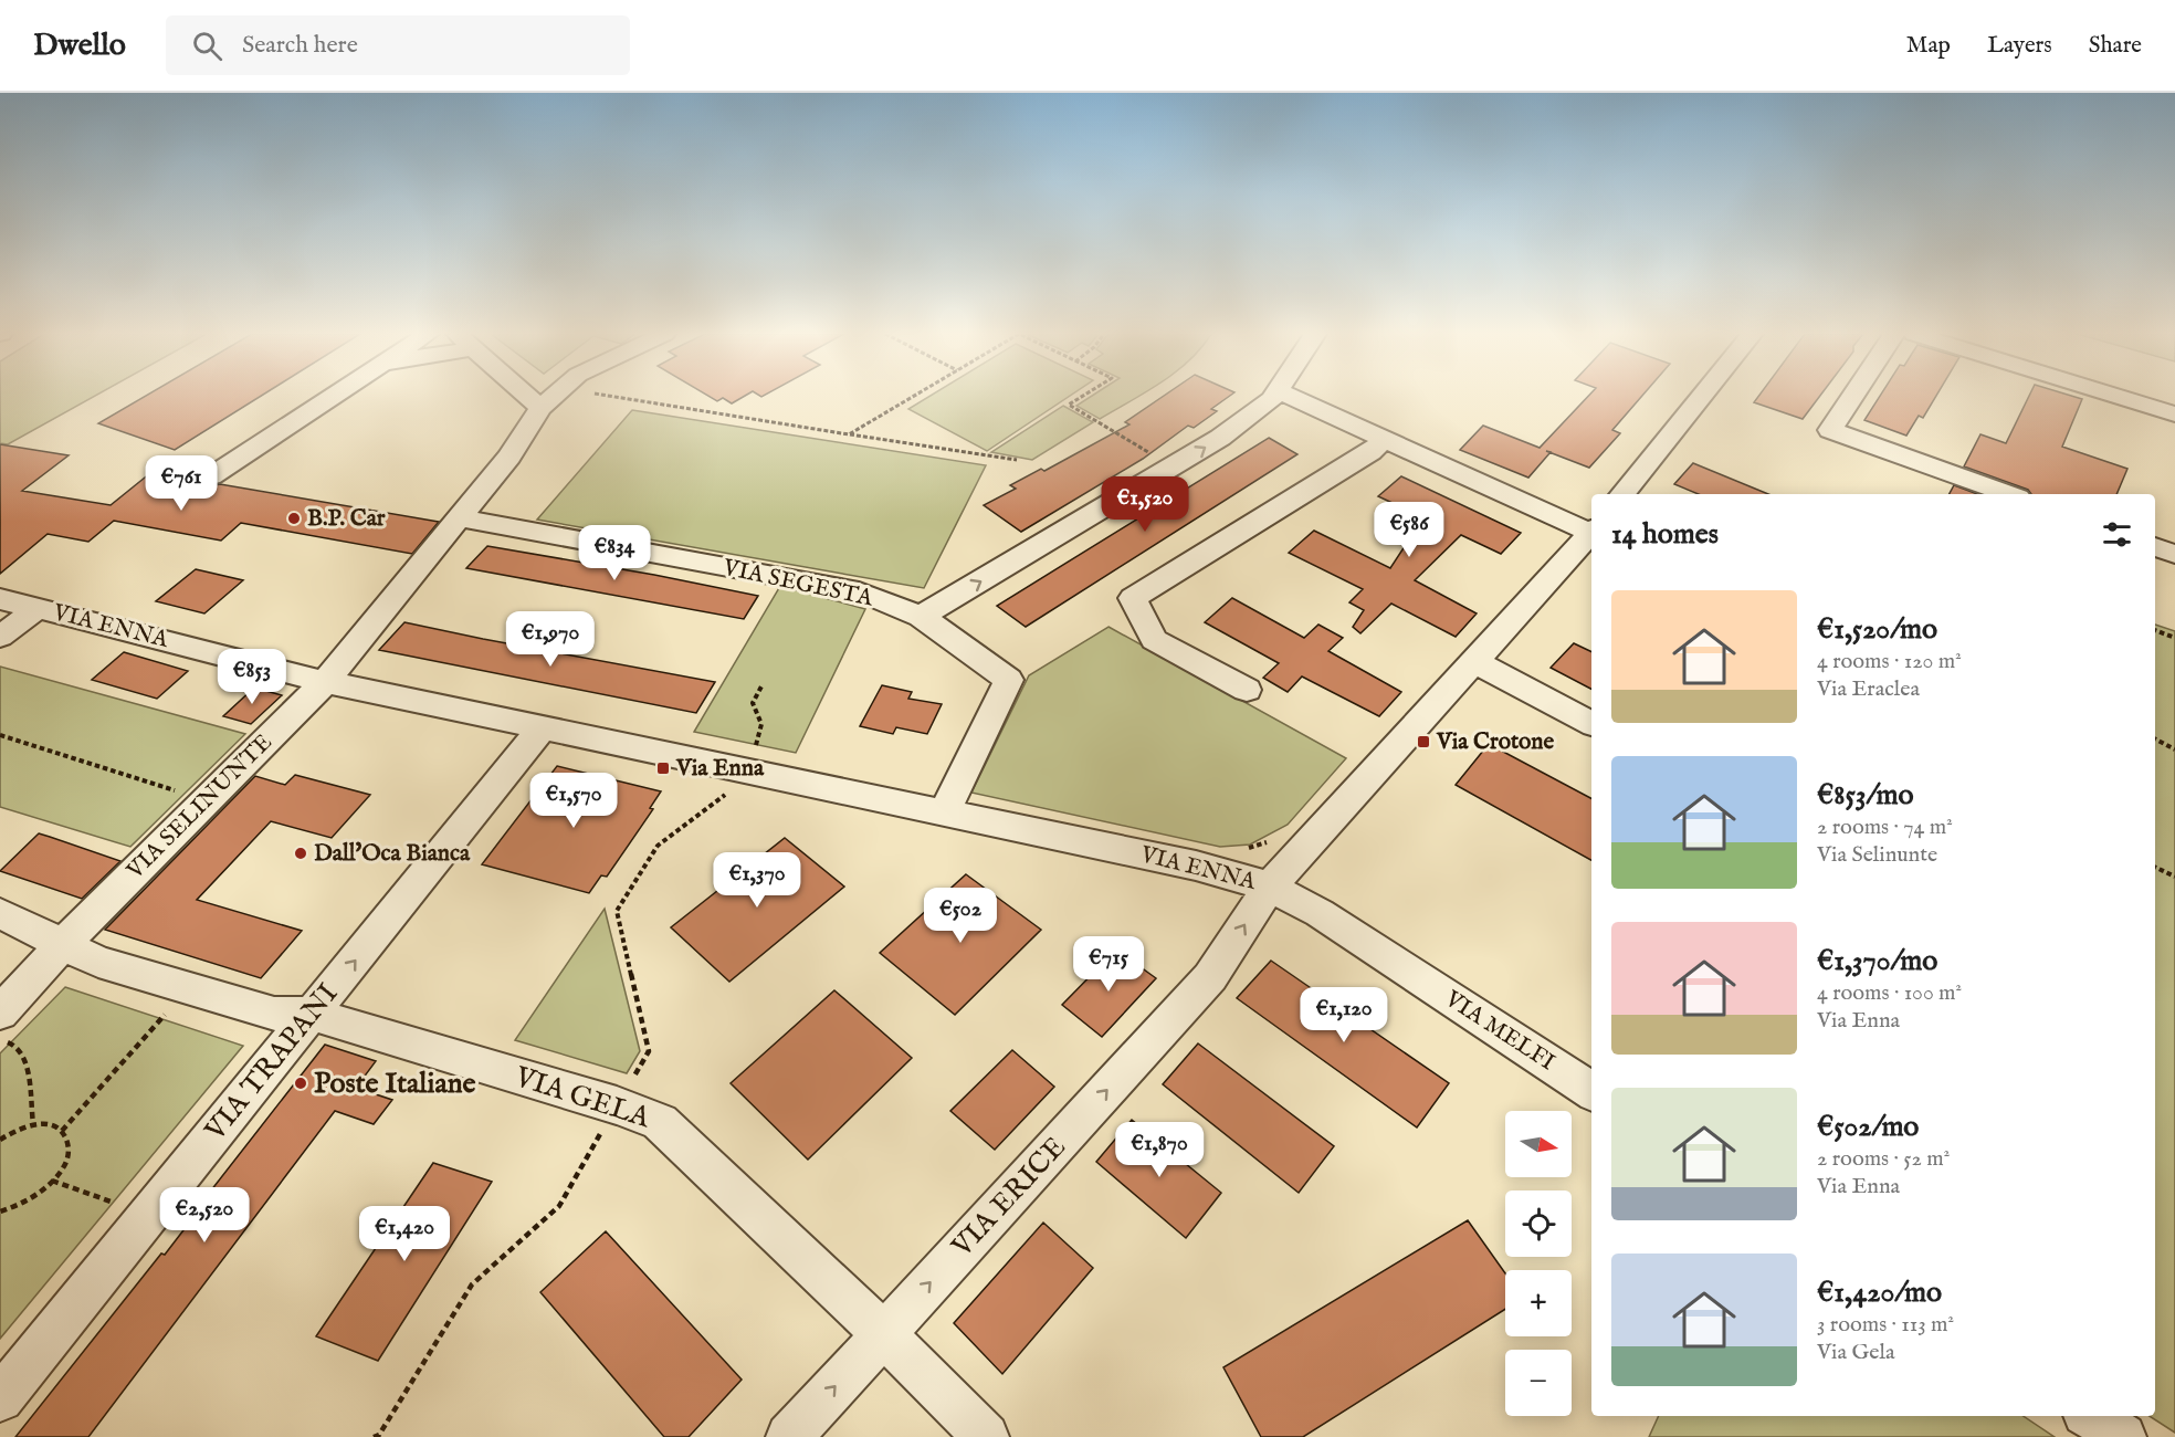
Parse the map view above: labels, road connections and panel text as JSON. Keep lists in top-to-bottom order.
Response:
{
  "streets": {
    "street": [
      "VIA SEGESTA",
      "VIA ENNA",
      "VIA SELINUNTE",
      "VIA MELFI",
      "VIA TRAPANI",
      "VIA GELA",
      "VIA ERICE"
    ]
  },
  "crossings": [
    ["VIA SEGESTA", "VIA ENNA"],
    ["VIA SEGESTA", "VIA SELINUNTE"],
    ["VIA ENNA", "VIA SELINUNTE"],
    ["VIA ENNA", "VIA MELFI"],
    ["VIA ENNA", "VIA TRAPANI"],
    ["VIA ENNA", "VIA ERICE"],
    ["VIA SELINUNTE", "VIA GELA"],
    ["VIA MELFI", "VIA ERICE"],
    ["VIA TRAPANI", "VIA GELA"],
    ["VIA GELA", "VIA ERICE"]
  ],
  "one_way": ["VIA TRAPANI", "VIA ERICE"],
  "places": {
    "other": ["B.P. Car", "Dall'Oca Bianca", "Poste Italiane"],
    "transit": ["Via Crotone", "Via Enna"]
  },
  "north": "right",
  "page": {
    "header": "Dwello",
    "search": "Search here",
    "nav": ["Map", "Layers", "Share"],
    "price": [
      "€761",
      "€1,520",
      "€586",
      "€834",
      "€1,970",
      "€853",
      "€1,570",
      "€1,370",
      "€502",
      "€715",
      "€1,120",
      "€1,870",
      "€2,520",
      "€1,420"
    ],
    "heading": "14 homes",
    "list": [
      {
        "name": "€1,520/mo",
        "note": "4 rooms · 120 m² · Via Eraclea"
      },
      {
        "name": "€853/mo",
        "note": "2 rooms · 74 m² · Via Selinunte"
      },
      {
        "name": "€1,370/mo",
        "note": "4 rooms · 100 m² · Via Enna"
      },
      {
        "name": "€502/mo",
        "note": "2 rooms · 52 m² · Via Enna"
      },
      {
        "name": "€1,420/mo",
        "note": "3 rooms · 113 m² · Via Gela"
      }
    ],
    "map_buttons": ["+", "−"]
  }
}
